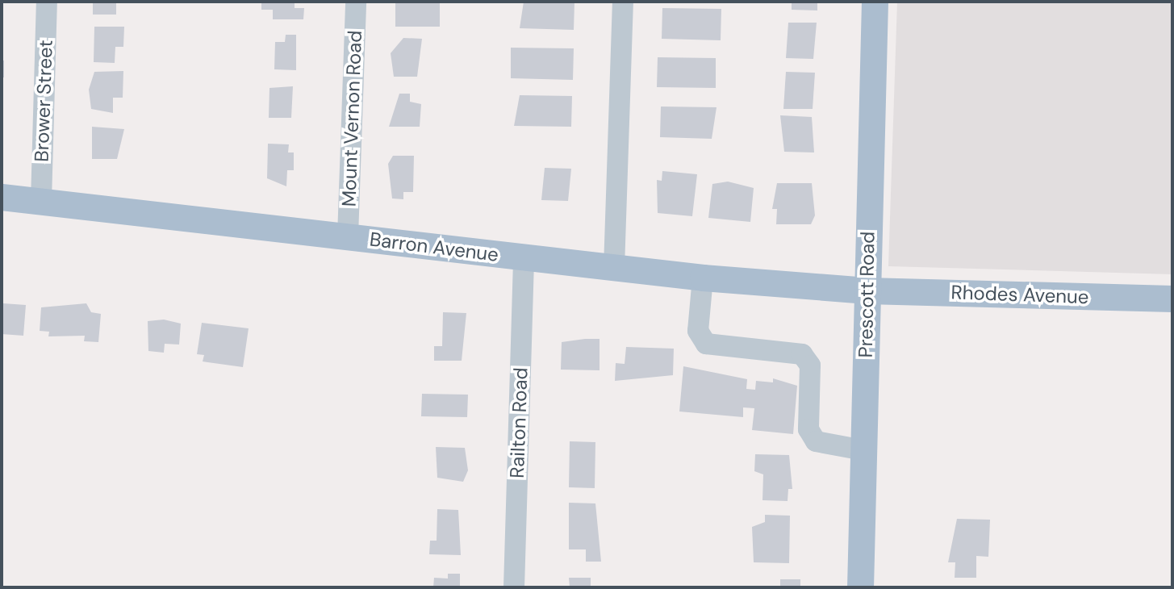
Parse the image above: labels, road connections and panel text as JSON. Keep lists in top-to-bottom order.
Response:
{
  "streets": {
    "main road": ["Barron Avenue", "Prescott Road", "Rhodes Avenue"],
    "street": ["Brower Street", "Mount Vernon Road", "Railton Road"]
  },
  "crossings": [
    ["Brower Street", "Barron Avenue"],
    ["Mount Vernon Road", "Barron Avenue"],
    ["Barron Avenue", "Prescott Road"],
    ["Barron Avenue", "Rhodes Avenue"],
    ["Barron Avenue", "Railton Road"],
    ["Prescott Road", "Rhodes Avenue"]
  ]
}
